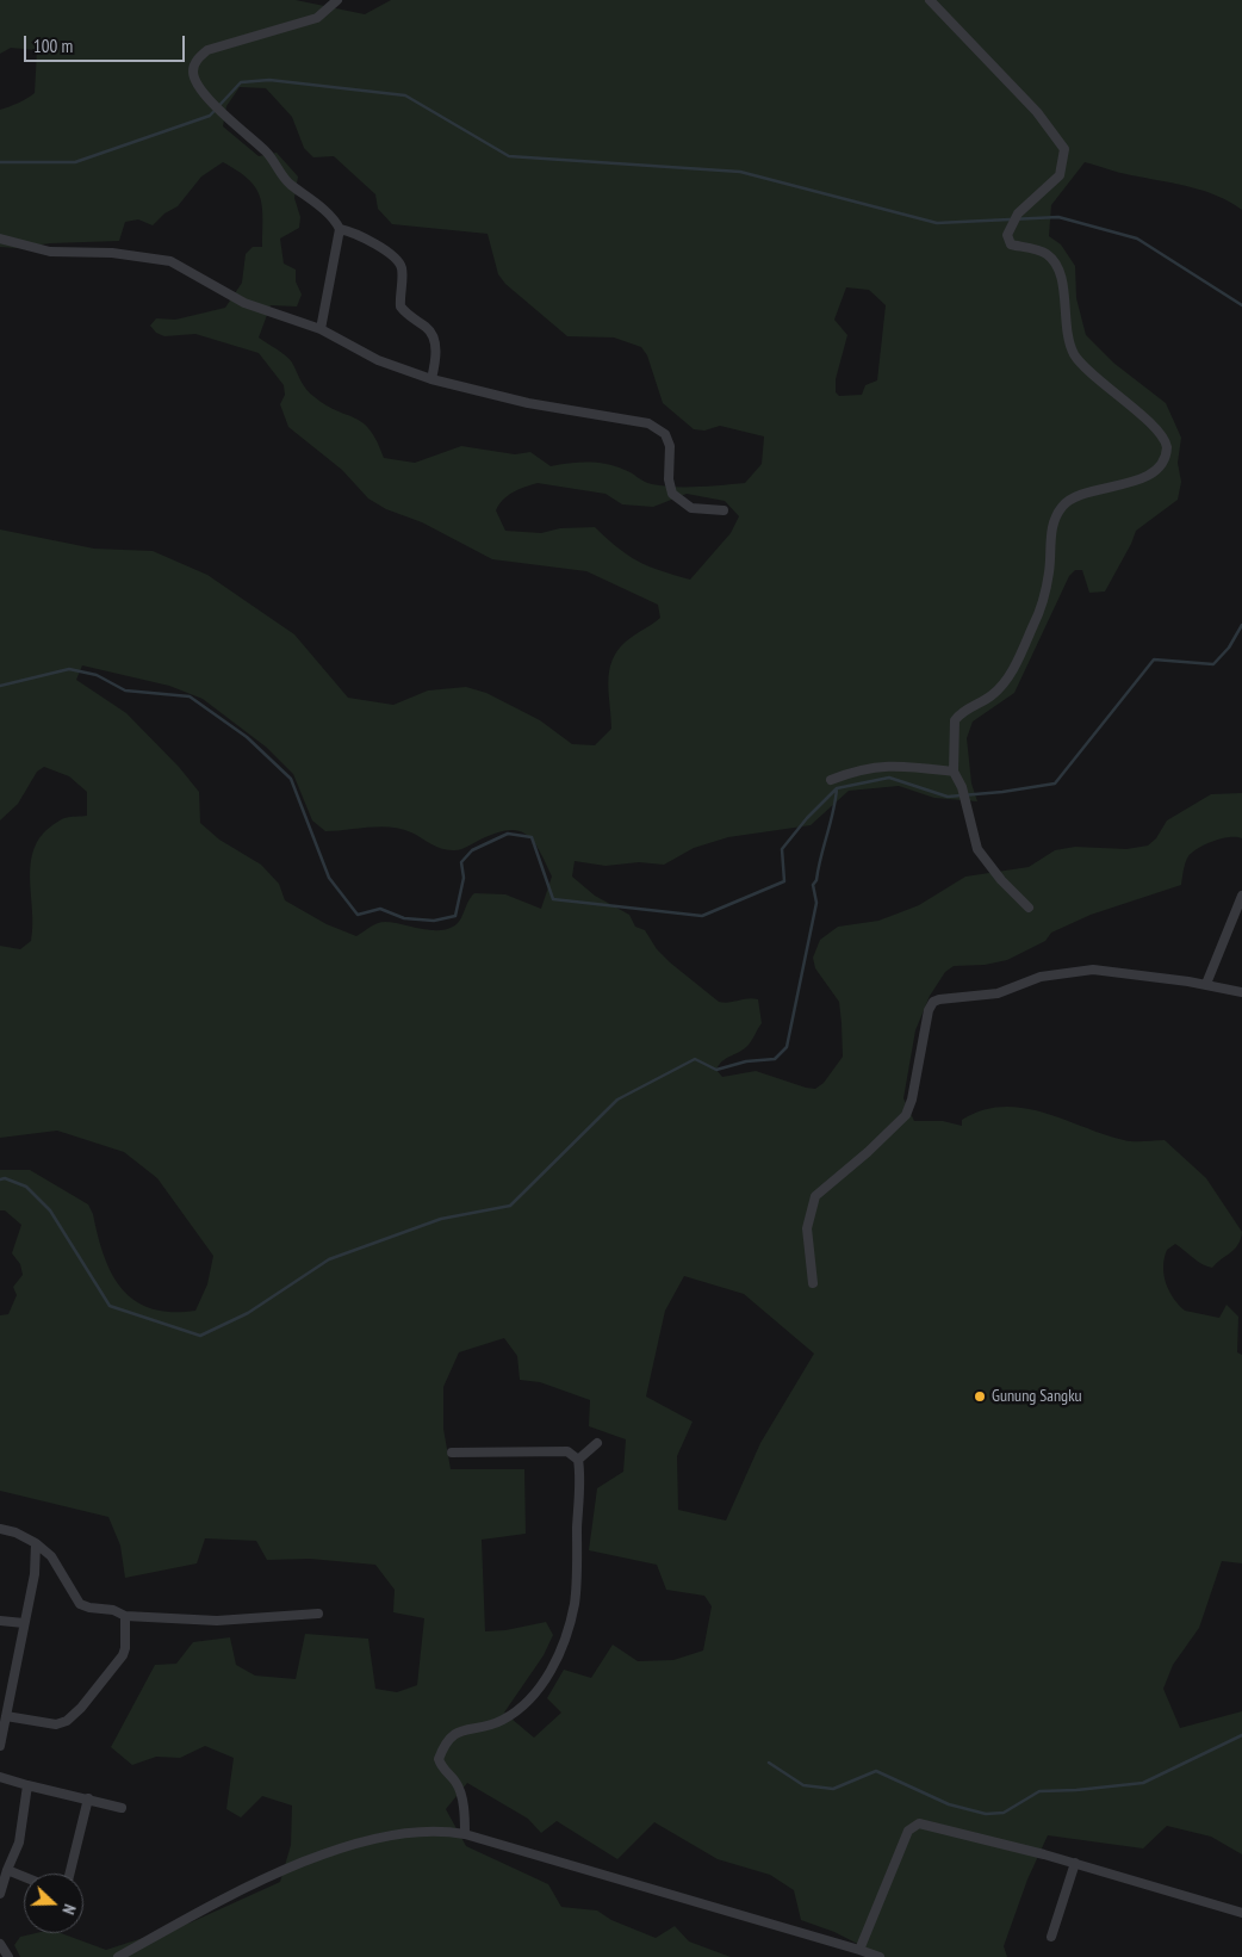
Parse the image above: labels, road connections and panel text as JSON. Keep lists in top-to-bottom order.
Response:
{
  "places": ["Gunung Sangku"],
  "scale_bar": "100 m",
  "north": "right"
}
